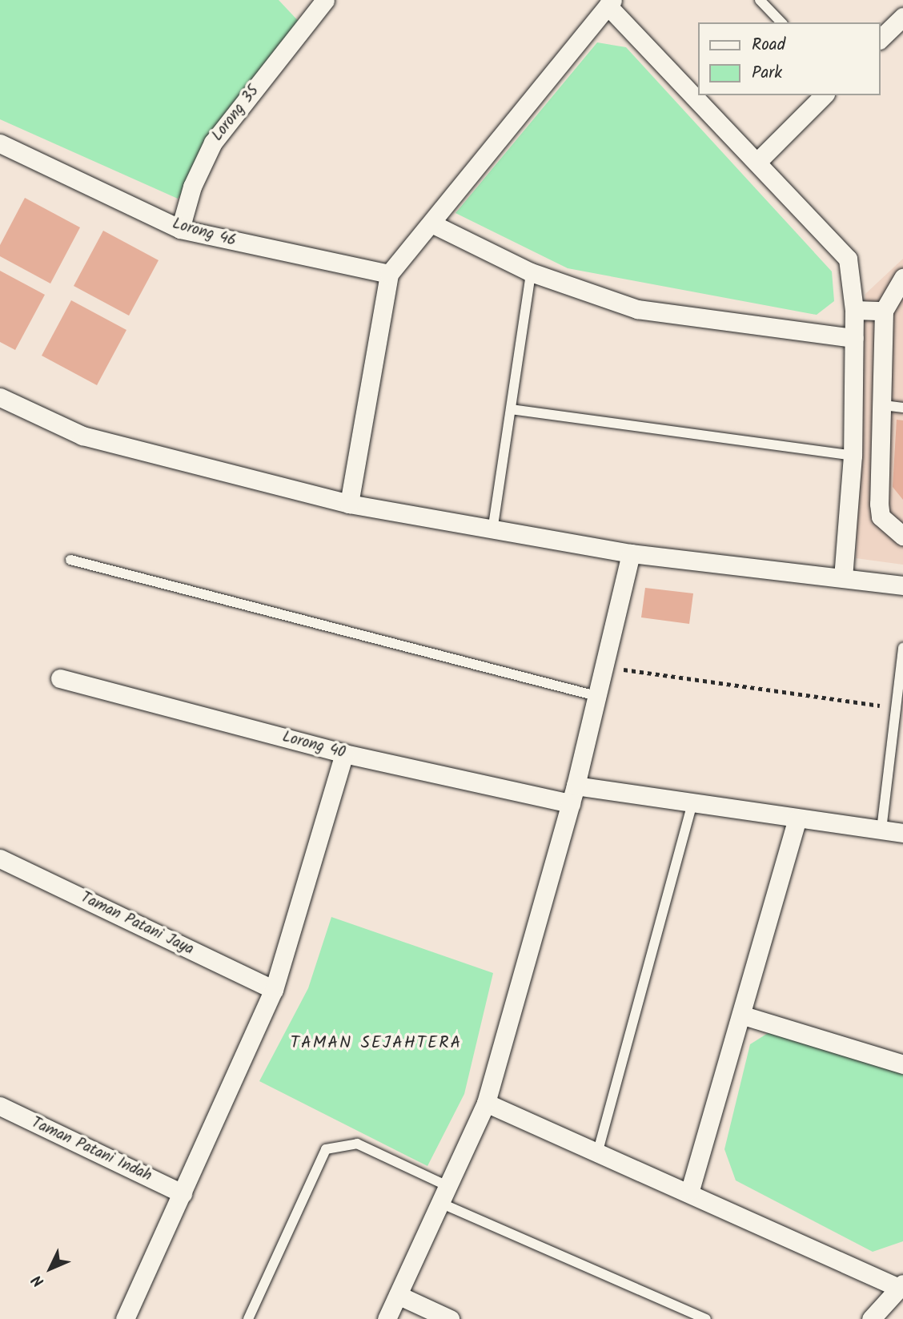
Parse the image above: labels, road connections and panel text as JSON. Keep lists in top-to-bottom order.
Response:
{
  "streets": {
    "street": [
      "Lorong 35",
      "Lorong 46",
      "Lorong 40",
      "Taman Patani Jaya",
      "Taman Patani Indah"
    ]
  },
  "crossings": [
    ["Lorong 35", "Lorong 46"]
  ],
  "districts": ["TAMAN SEJAHTERA"],
  "legend": ["Road", "Park"],
  "north": "bottom left"
}
